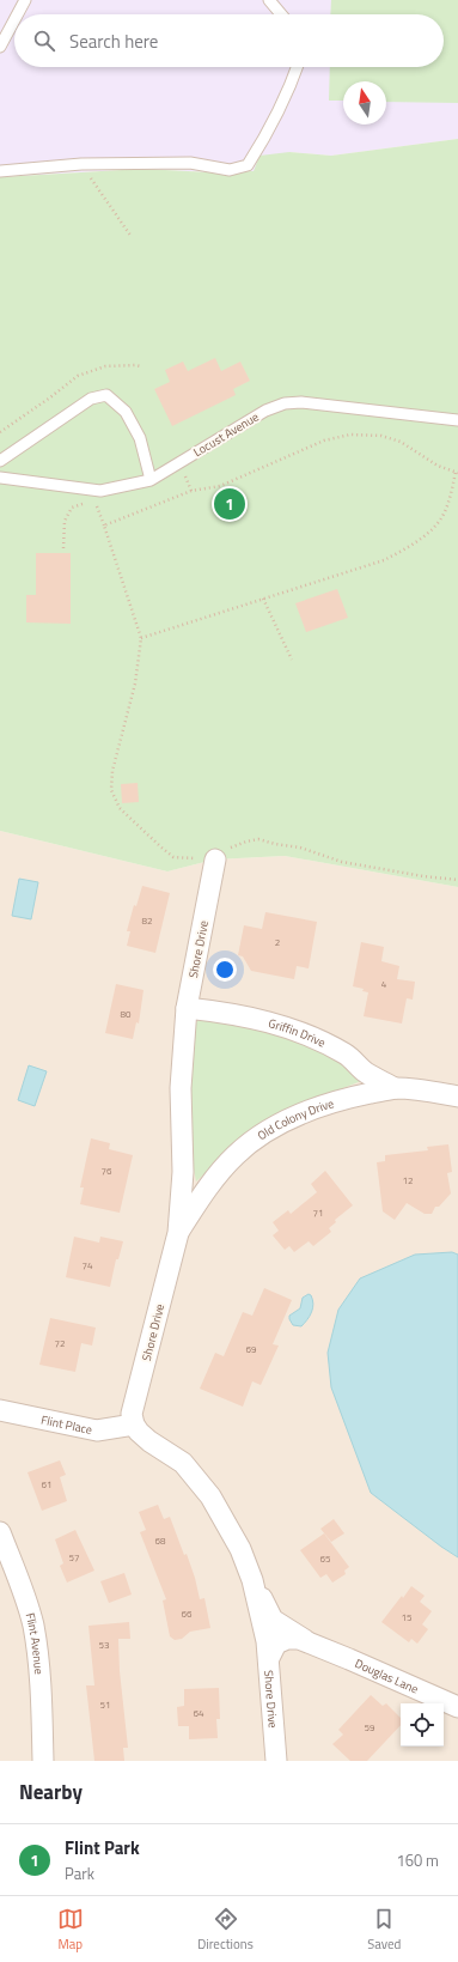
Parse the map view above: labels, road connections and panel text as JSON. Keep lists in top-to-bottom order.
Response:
{
  "streets": {
    "street": [
      "Shore Drive",
      "Griffin Drive",
      "Old Colony Drive",
      "Flint Place",
      "Flint Avenue",
      "Douglas Lane"
    ],
    "lane": ["Locust Avenue"]
  },
  "crossings": [
    ["Shore Drive", "Griffin Drive"],
    ["Shore Drive", "Old Colony Drive"],
    ["Shore Drive", "Flint Place"],
    ["Shore Drive", "Douglas Lane"],
    ["Griffin Drive", "Old Colony Drive"]
  ],
  "house_numbers": [
    "82",
    "2",
    "4",
    "80",
    "76",
    "12",
    "71",
    "74",
    "72",
    "69",
    "61",
    "68",
    "57",
    "65",
    "66",
    "15",
    "53",
    "51",
    "64",
    "59"
  ],
  "north": "top",
  "page": {
    "search": "Search here",
    "pins": "1",
    "heading": "Nearby",
    "list": [
      {
        "mark": "1",
        "name": "Flint Park",
        "note": "Park",
        "value": "160 m"
      }
    ],
    "nav": ["Map", "Directions", "Saved"]
  }
}
